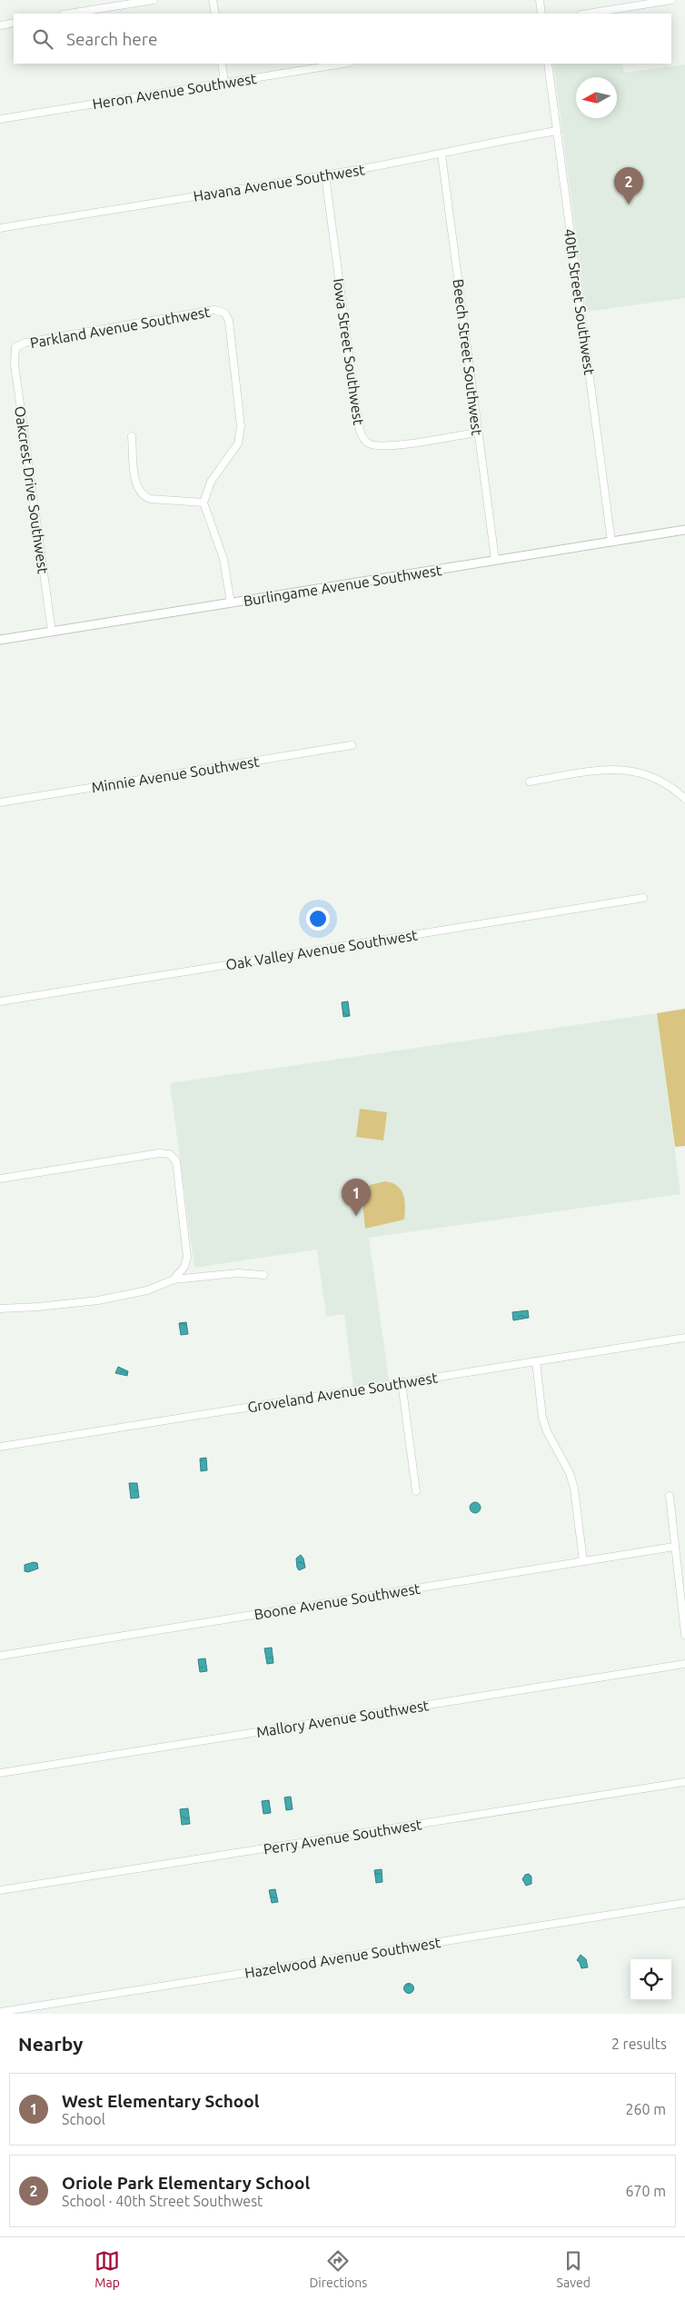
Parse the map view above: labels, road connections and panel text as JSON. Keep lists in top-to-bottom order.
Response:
{
  "streets": {
    "street": [
      "Heron Avenue Southwest",
      "Havana Avenue Southwest",
      "40th Street Southwest",
      "Parkland Avenue Southwest",
      "Iowa Street Southwest",
      "Beech Street Southwest",
      "Oakcrest Drive Southwest",
      "Burlingame Avenue Southwest",
      "Minnie Avenue Southwest",
      "Oak Valley Avenue Southwest",
      "Groveland Avenue Southwest",
      "Boone Avenue Southwest",
      "Mallory Avenue Southwest",
      "Perry Avenue Southwest",
      "Hazelwood Avenue Southwest"
    ]
  },
  "crossings": [
    ["Havana Avenue Southwest", "40th Street Southwest"],
    ["Havana Avenue Southwest", "Iowa Street Southwest"],
    ["Havana Avenue Southwest", "Beech Street Southwest"],
    ["40th Street Southwest", "Burlingame Avenue Southwest"],
    ["Parkland Avenue Southwest", "Oakcrest Drive Southwest"],
    ["Iowa Street Southwest", "Beech Street Southwest"],
    ["Beech Street Southwest", "Burlingame Avenue Southwest"],
    ["Oakcrest Drive Southwest", "Burlingame Avenue Southwest"]
  ],
  "north": "left",
  "page": {
    "search": "Search here",
    "pins": ["2", "1"],
    "heading": ["Nearby", "2 results"],
    "list": [
      {
        "mark": "1",
        "name": "West Elementary School",
        "note": "School",
        "value": "260 m"
      },
      {
        "mark": "2",
        "name": "Oriole Park Elementary School",
        "note": "School · 40th Street Southwest",
        "value": "670 m"
      }
    ],
    "nav": ["Map", "Directions", "Saved"]
  }
}
